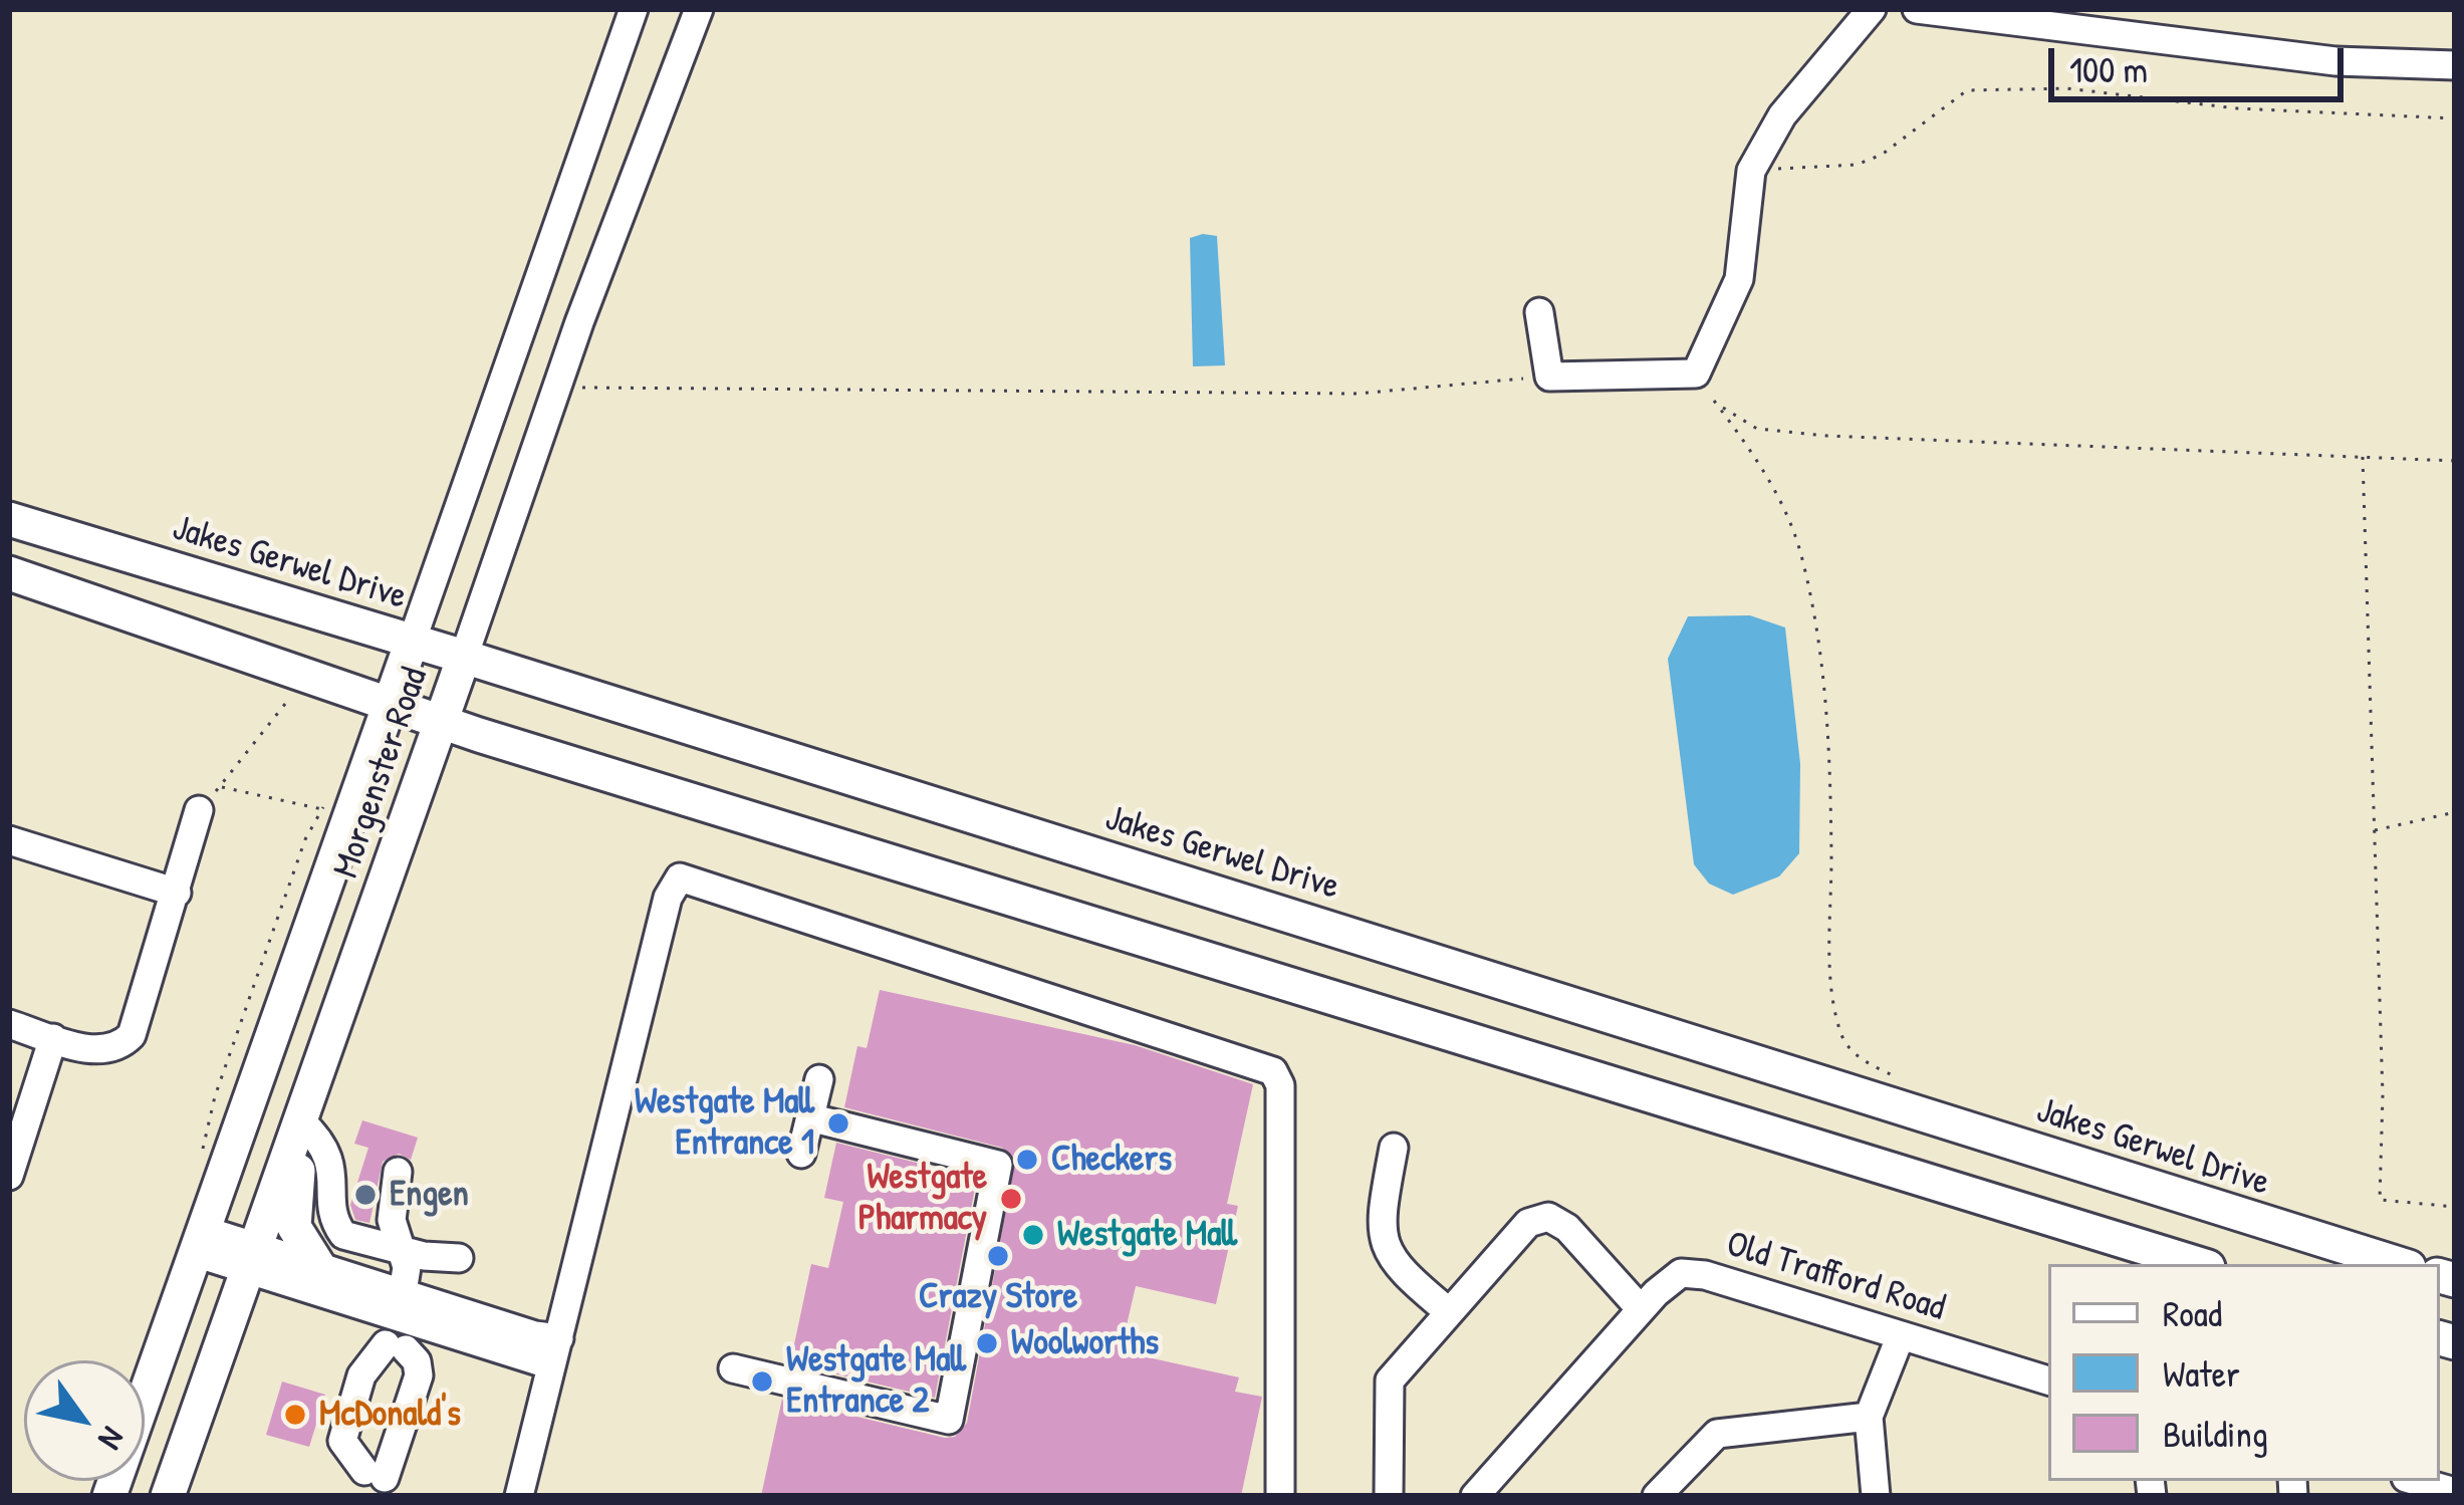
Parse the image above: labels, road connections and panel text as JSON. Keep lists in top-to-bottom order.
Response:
{
  "streets": {
    "main road": ["Jakes Gerwel Drive", "Morgenster Road"],
    "street": ["Old Trafford Road"]
  },
  "crossings": [
    ["Jakes Gerwel Drive", "Morgenster Road"]
  ],
  "places": [
    "Westgate Mall Entrance 1",
    "Checkers",
    "Engen",
    "Westgate Pharmacy",
    "Westgate Mall",
    "Crazy Store",
    "Woolworths",
    "Westgate Mall Entrance 2",
    "McDonald's"
  ],
  "legend": ["Road", "Water", "Building"],
  "scale_bar": "100 m",
  "north": "bottom right"
}
